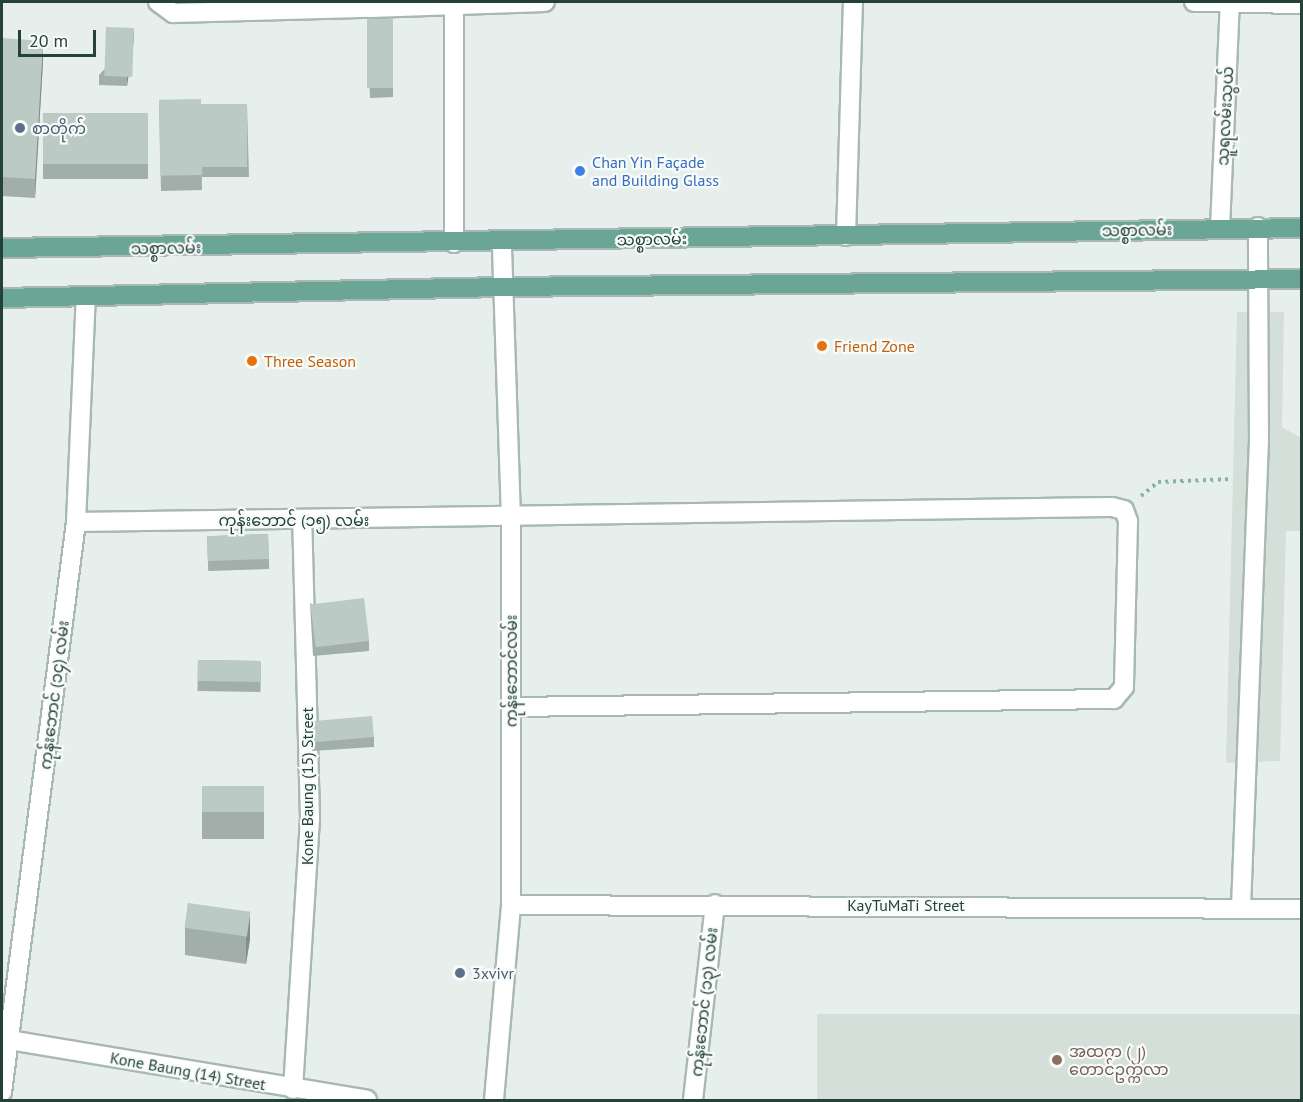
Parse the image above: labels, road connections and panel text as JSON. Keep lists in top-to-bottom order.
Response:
{
  "streets": {
    "main road": ["သစ္စာလမ်း"],
    "street": [
      "သူရလမ်းသွယ်",
      "ကုန်းဘောင် (၁၅) လမ်း",
      "ကုန်းဘောင်လမ်း",
      "ကုန်းဘောင် (၁၄) လမ်း",
      "Kone Baung (15) Street",
      "KayTuMaTi Street",
      "ကုန်းဘောင် (၁၃) လမ်း",
      "Kone Baung (14) Street"
    ]
  },
  "crossings": [
    ["သူရလမ်းသွယ်", "သစ္စာလမ်း"],
    ["သစ္စာလမ်း", "ကုန်းဘောင်လမ်း"],
    ["ကုန်းဘောင် (၁၅) လမ်း", "ကုန်းဘောင်လမ်း"],
    ["ကုန်းဘောင် (၁၅) လမ်း", "ကုန်းဘောင် (၁၄) လမ်း"],
    ["ကုန်းဘောင် (၁၅) လမ်း", "Kone Baung (15) Street"],
    ["ကုန်းဘောင်လမ်း", "KayTuMaTi Street"],
    ["ကုန်းဘောင် (၁၄) လမ်း", "Kone Baung (14) Street"],
    ["Kone Baung (15) Street", "Kone Baung (14) Street"],
    ["KayTuMaTi Street", "ကုန်းဘောင် (၁၃) လမ်း"]
  ],
  "places": [
    "စာတိုက်",
    "Chan Yin Façade and Building Glass",
    "Friend Zone",
    "Three Season",
    "3xvivr",
    "အထက (၂) တောင်ဥက္ကလာ"
  ],
  "scale_bar": "20 m"
}
